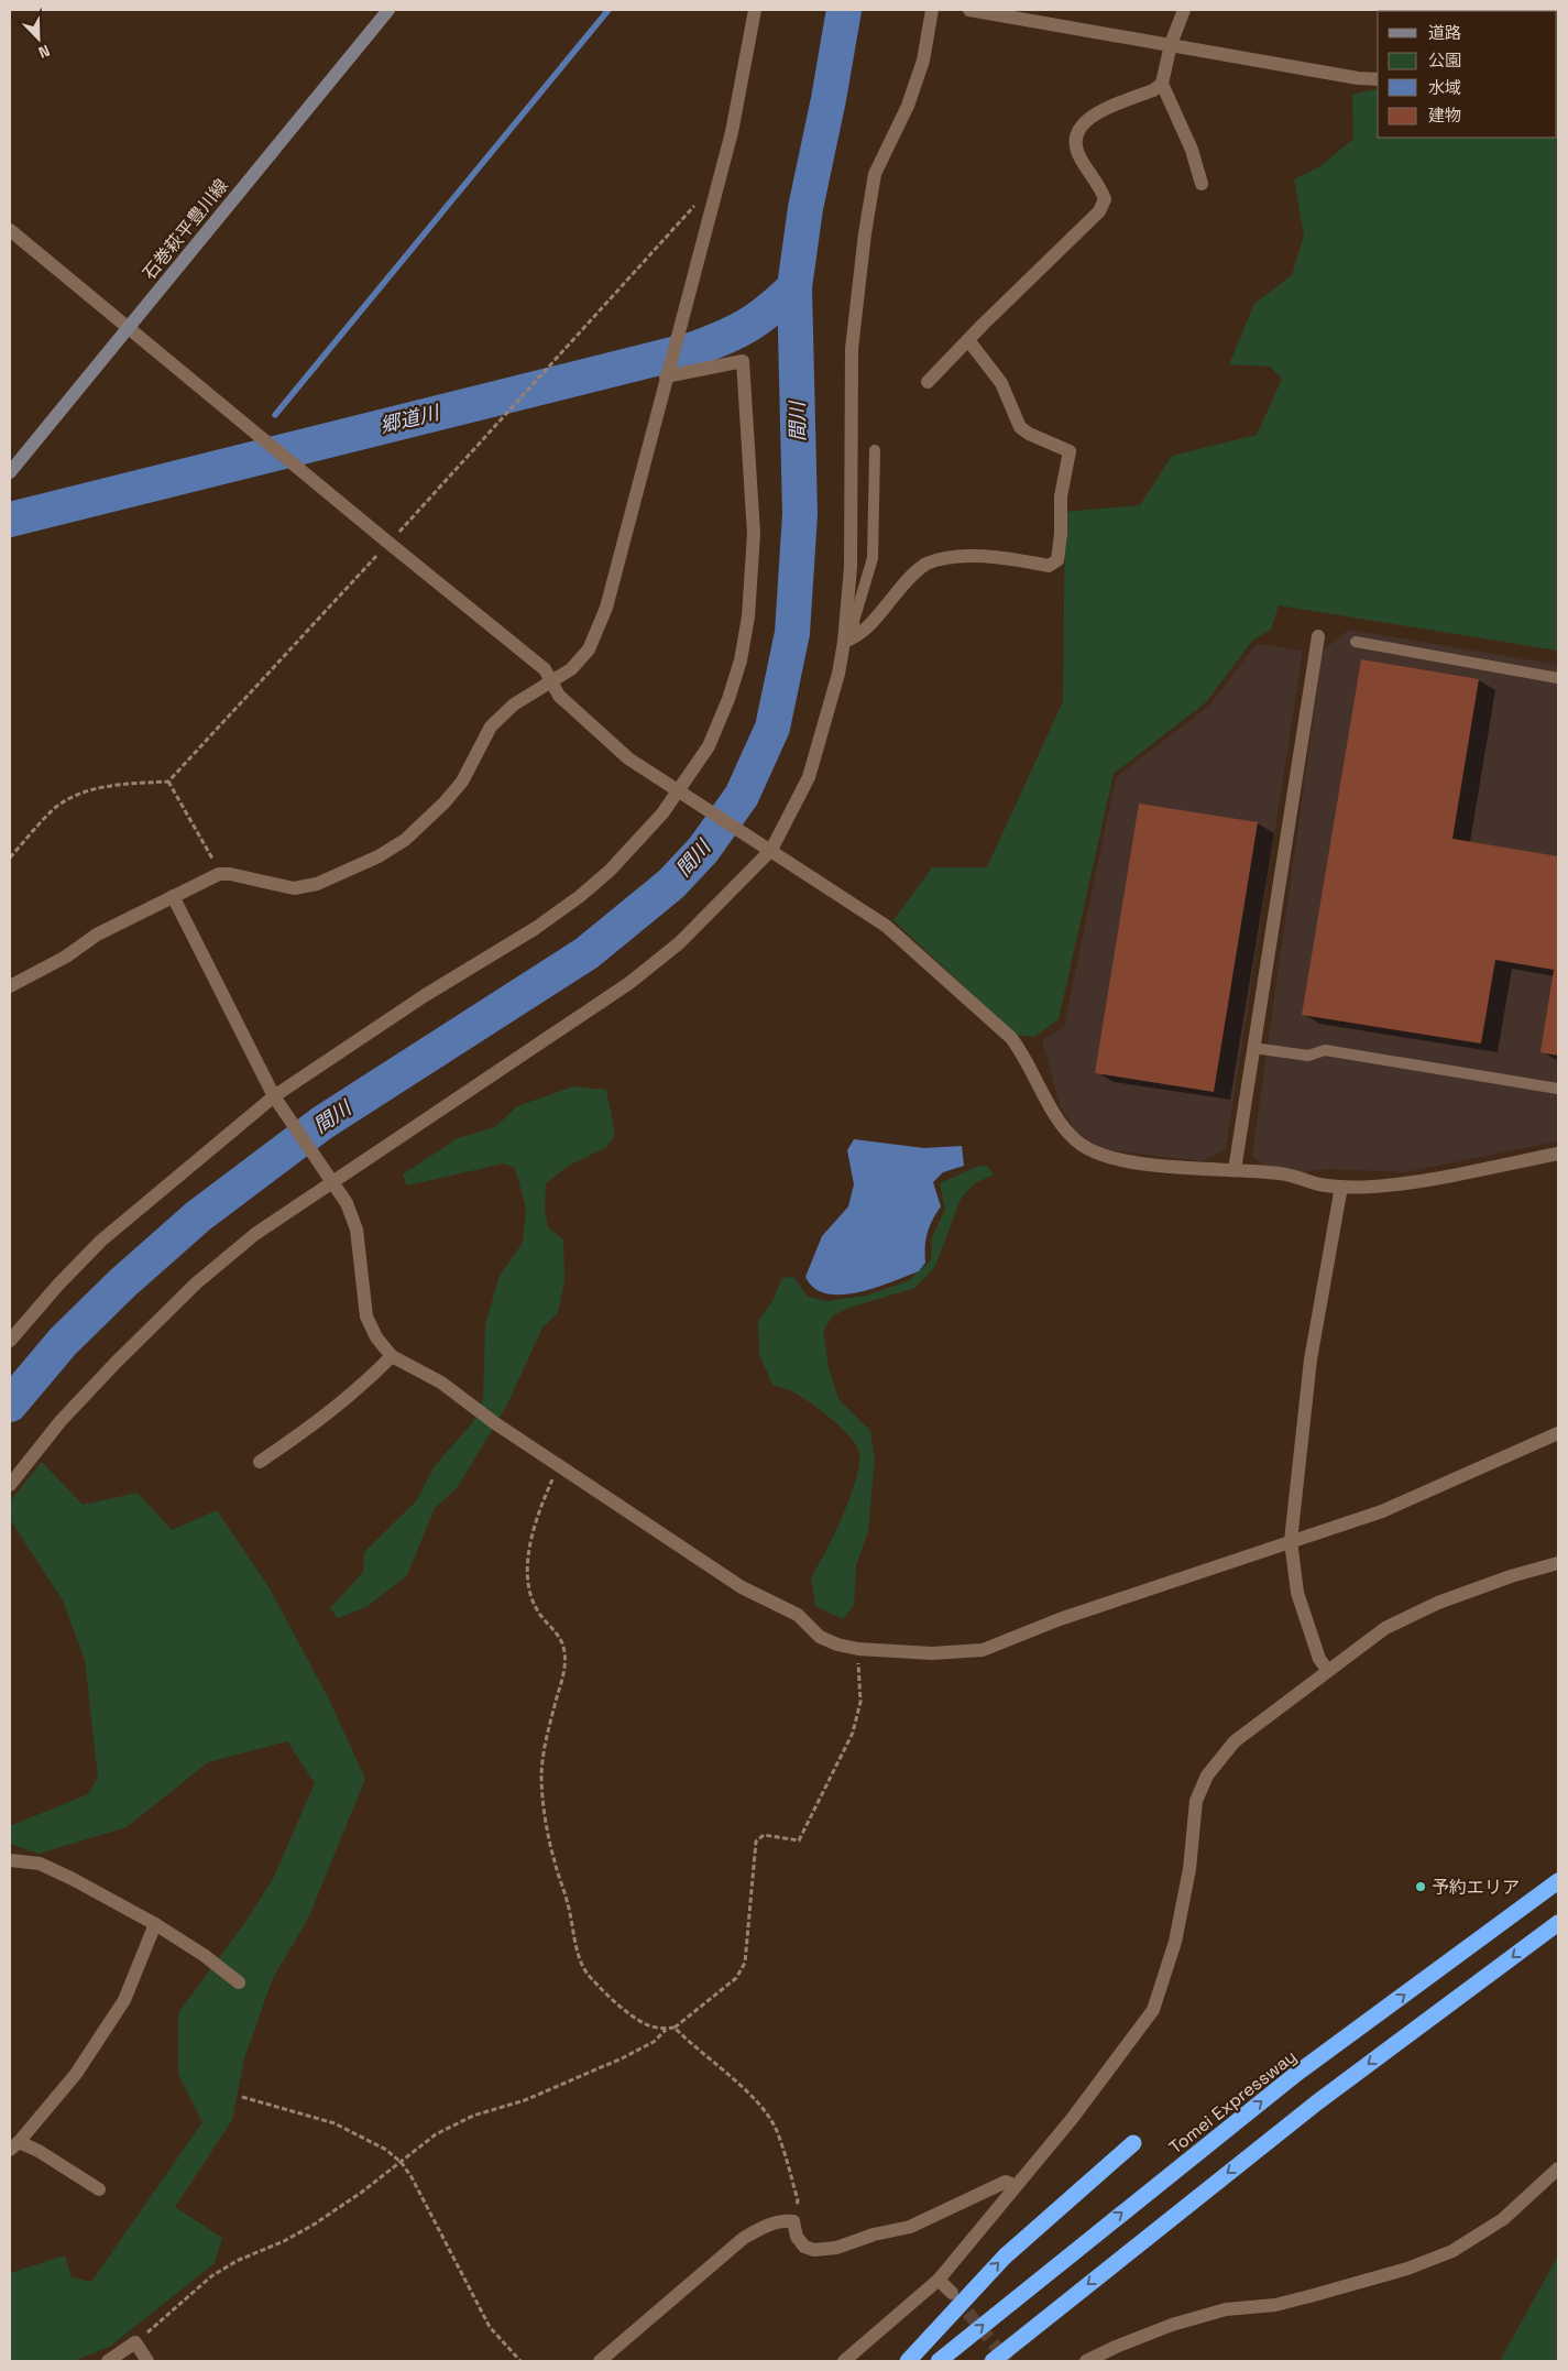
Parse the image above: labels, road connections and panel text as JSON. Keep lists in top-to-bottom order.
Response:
{
  "streets": {
    "highway": ["Tomei Expressway"],
    "main road": ["石巻萩平豊川線"]
  },
  "water": ["郷道川", "間川"],
  "places": ["予約エリア"],
  "legend": [
    "道路",
    "公園",
    "水域",
    "建物"
  ],
  "north": "bottom right"
}
